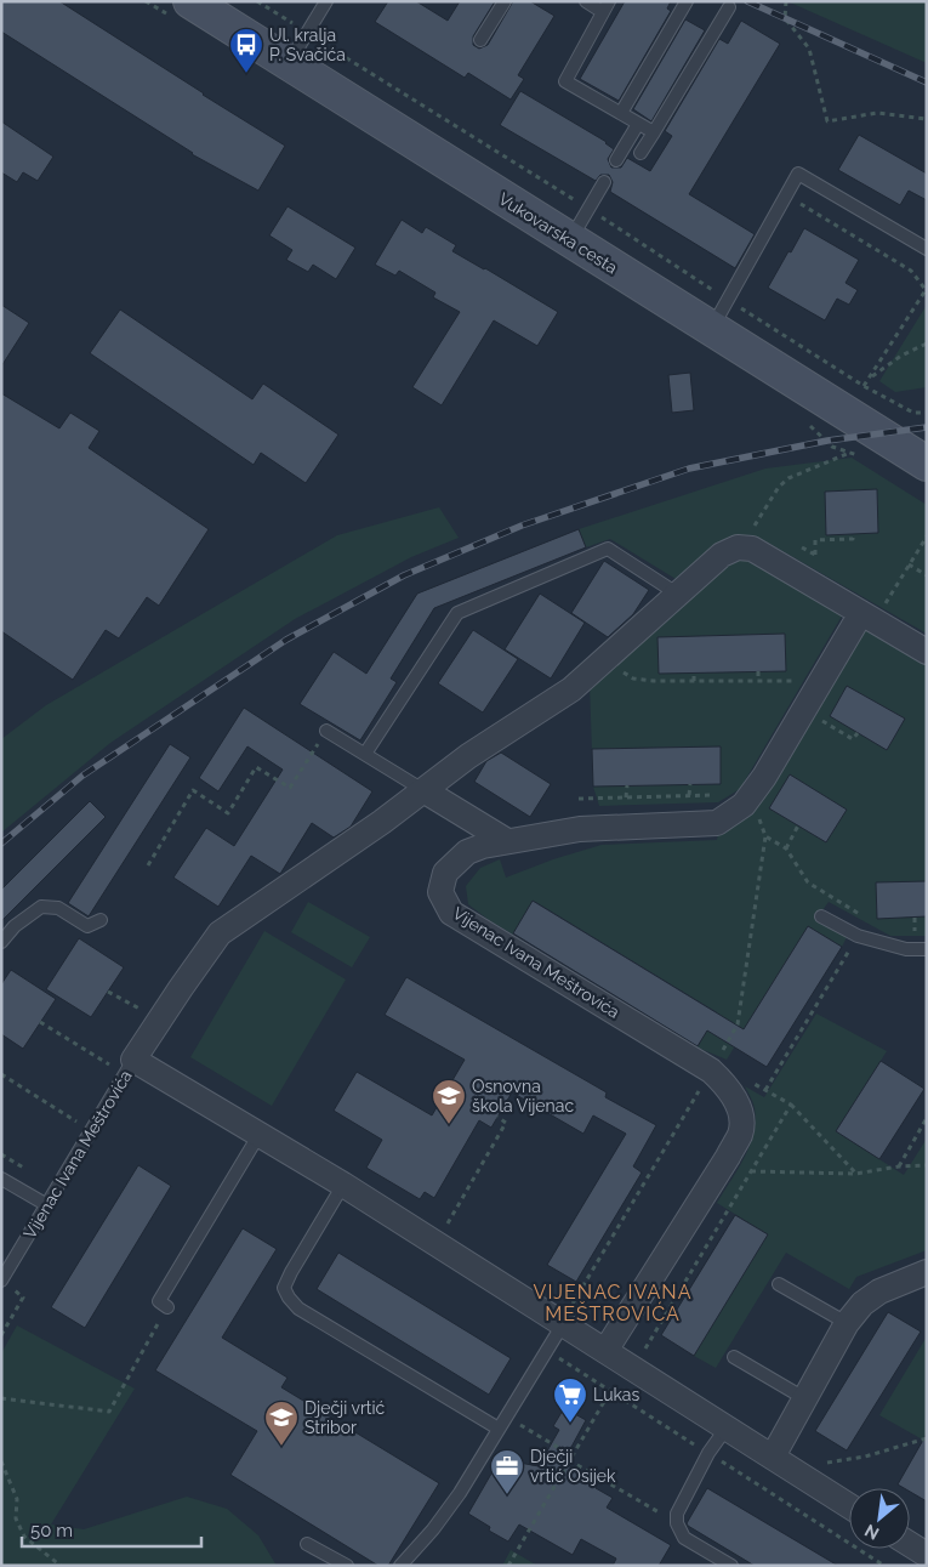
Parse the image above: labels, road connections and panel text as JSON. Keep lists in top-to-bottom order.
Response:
{
  "streets": {
    "main road": ["Vukovarska cesta"],
    "street": ["Vijenac Ivana Meštrovića"]
  },
  "districts": ["VIJENAC IVANA MEŠTROVIĆA"],
  "places": {
    "bus stop": ["Ul. kralja P. Svačića"],
    "school or university": ["Osnovna škola Vijenac", "Dječji vrtić Stribor"],
    "supermarket": ["Lukas"],
    "office": ["Dječji vrtić Osijek"]
  },
  "scale_bar": "50 m",
  "north": "bottom left"
}
